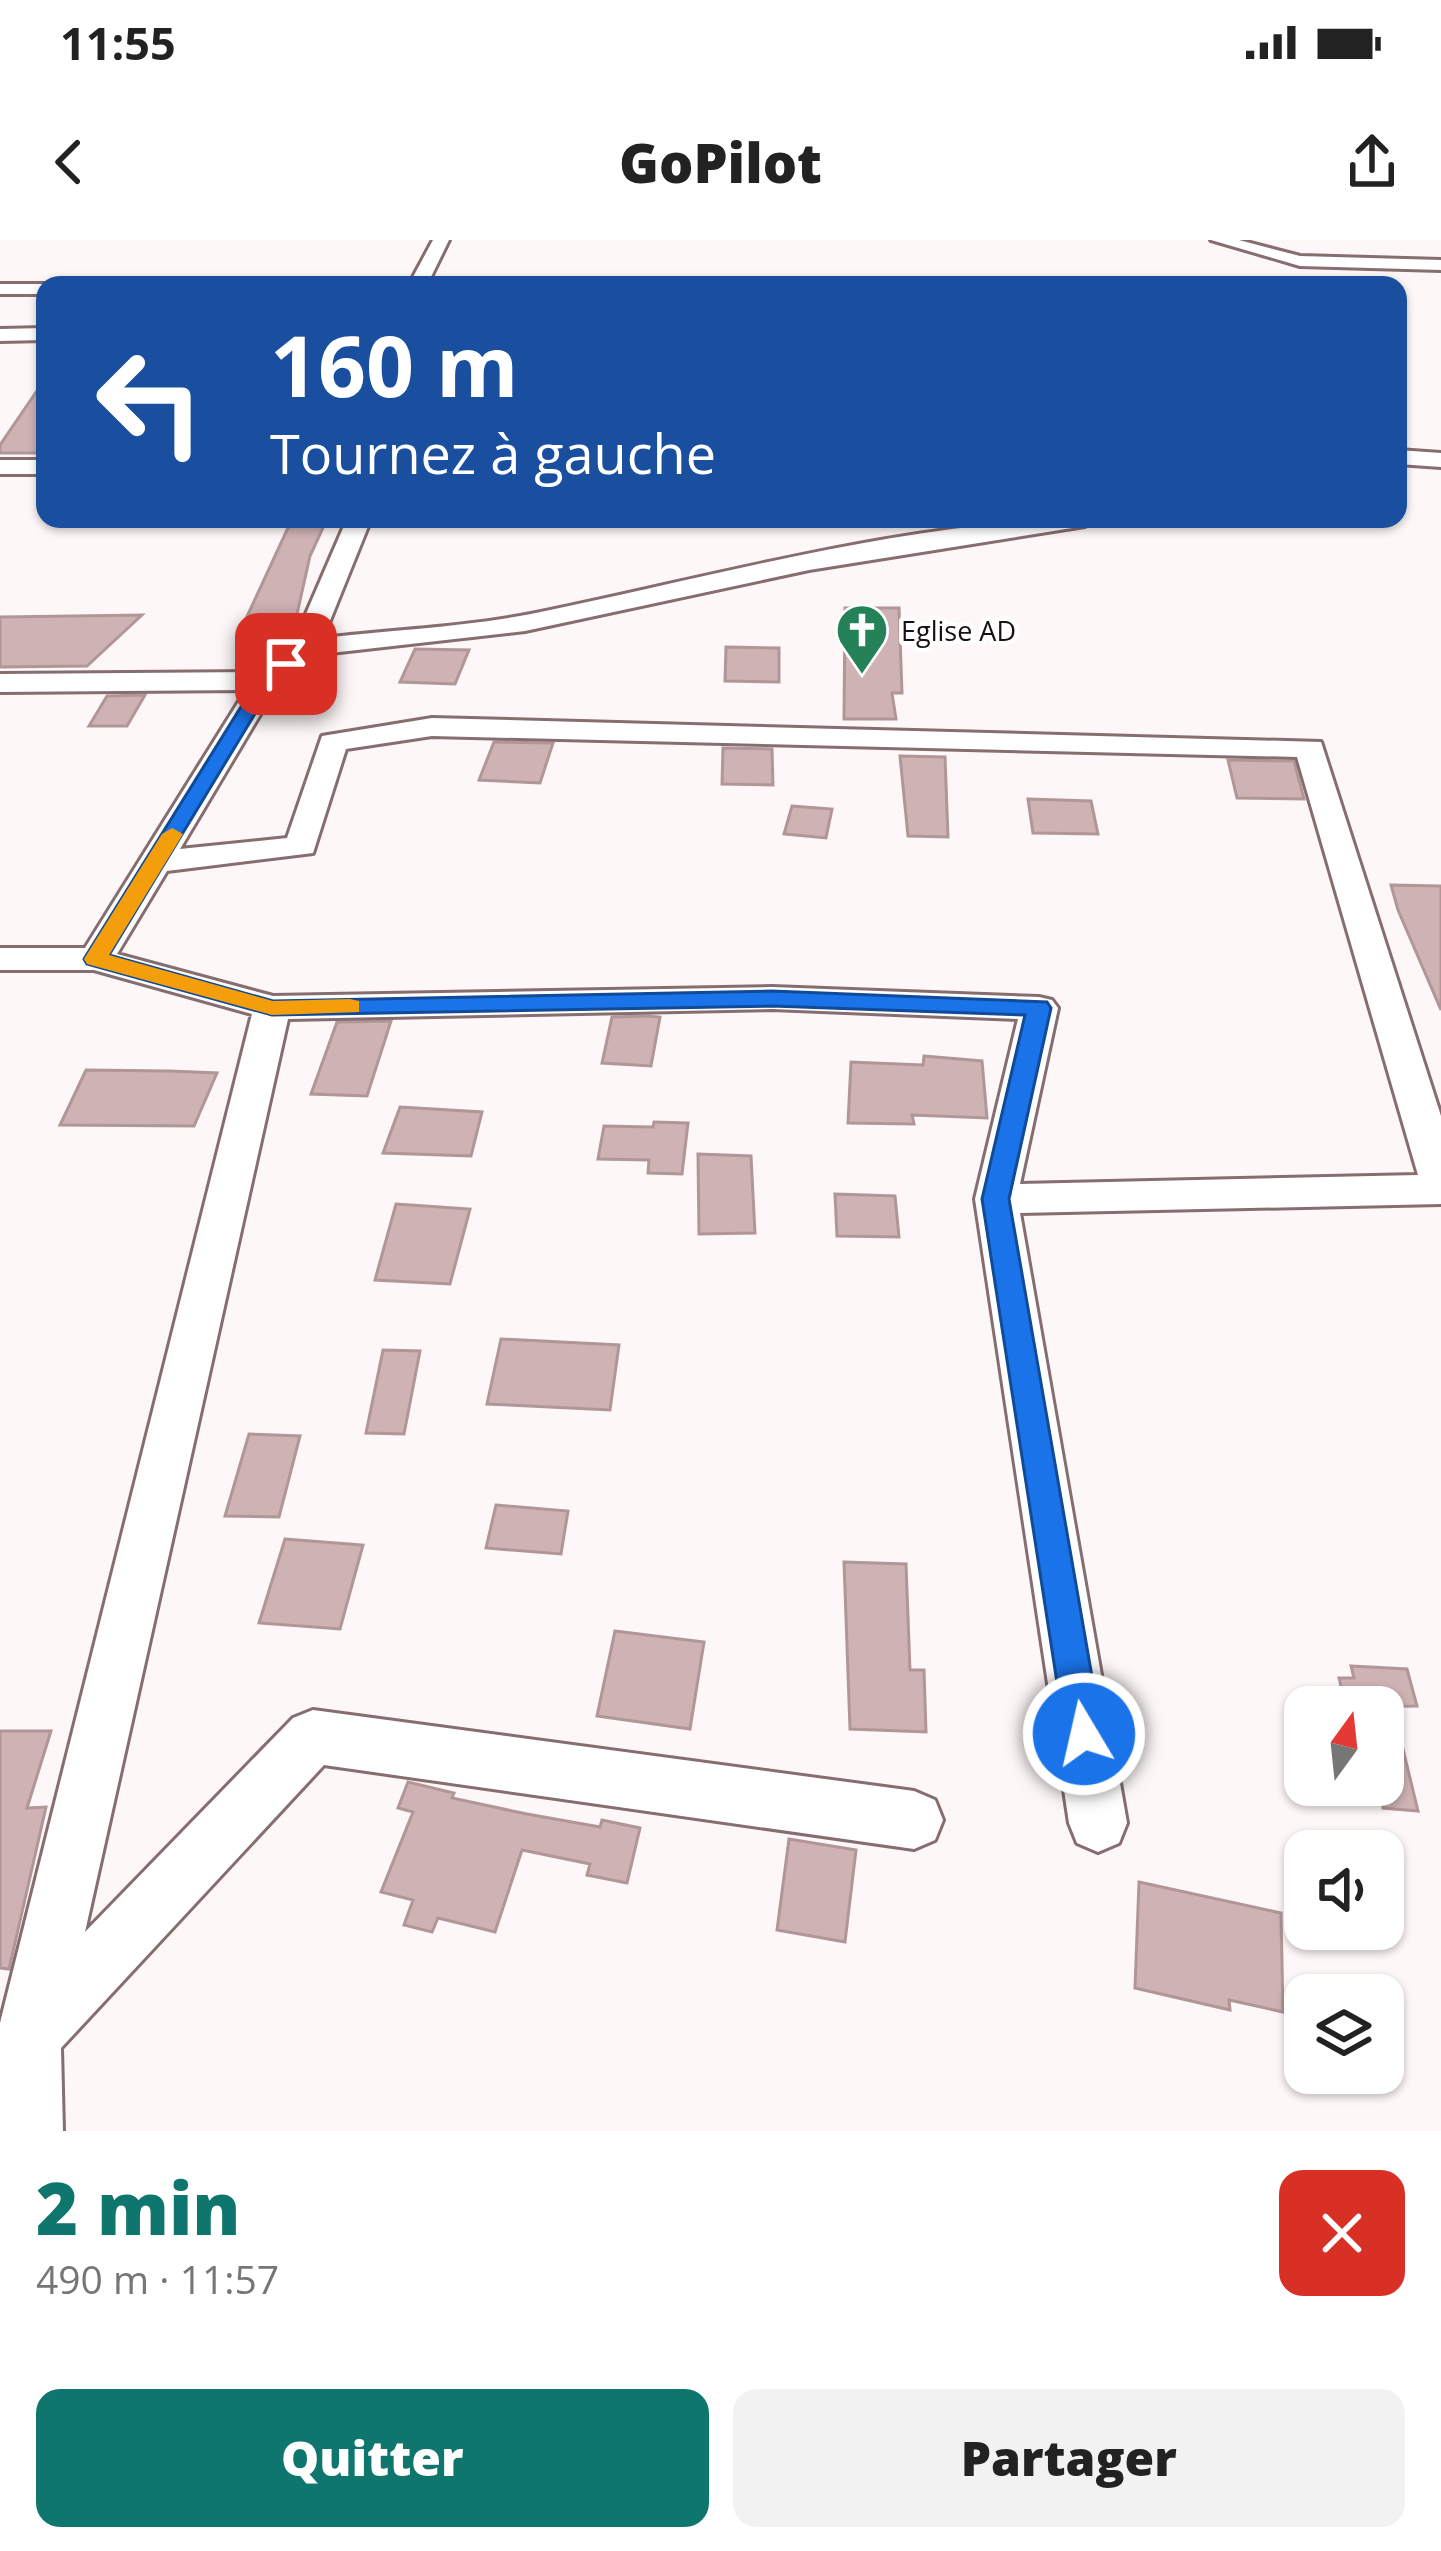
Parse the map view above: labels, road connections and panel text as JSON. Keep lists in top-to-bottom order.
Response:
{
  "places": {
    "church": ["Eglise AD"]
  },
  "north": "top",
  "page": {
    "status": "11:55",
    "header": "GoPilot",
    "turn": ["160 m", "Tournez à gauche"],
    "heading": ["2 min", "490 m · 11:57"],
    "buttons": ["Quitter", "Partager"]
  }
}
